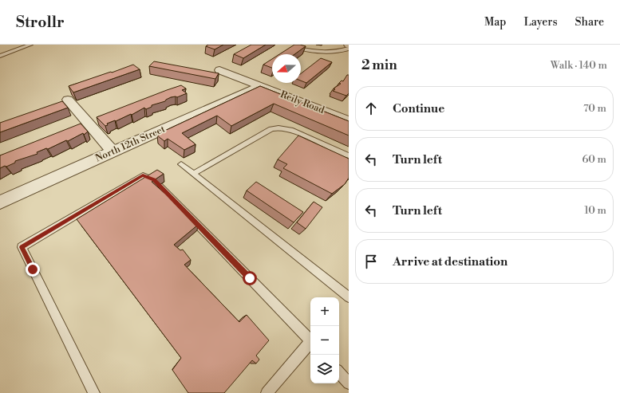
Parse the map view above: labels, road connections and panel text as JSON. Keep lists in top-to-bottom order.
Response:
{
  "streets": {
    "street": ["Reily Road", "North 12th Street"]
  },
  "crossings": [
    ["Reily Road", "North 12th Street"]
  ],
  "north": "left",
  "page": {
    "header": "Strollr",
    "nav": ["Map", "Layers", "Share"],
    "heading": ["2 min", "Walk · 140 m"],
    "list": [
      ["Continue", "70 m"],
      ["Turn left", "60 m"],
      ["Turn left", "10 m"],
      "Arrive at destination"
    ],
    "map_buttons": ["+", "−"]
  }
}
